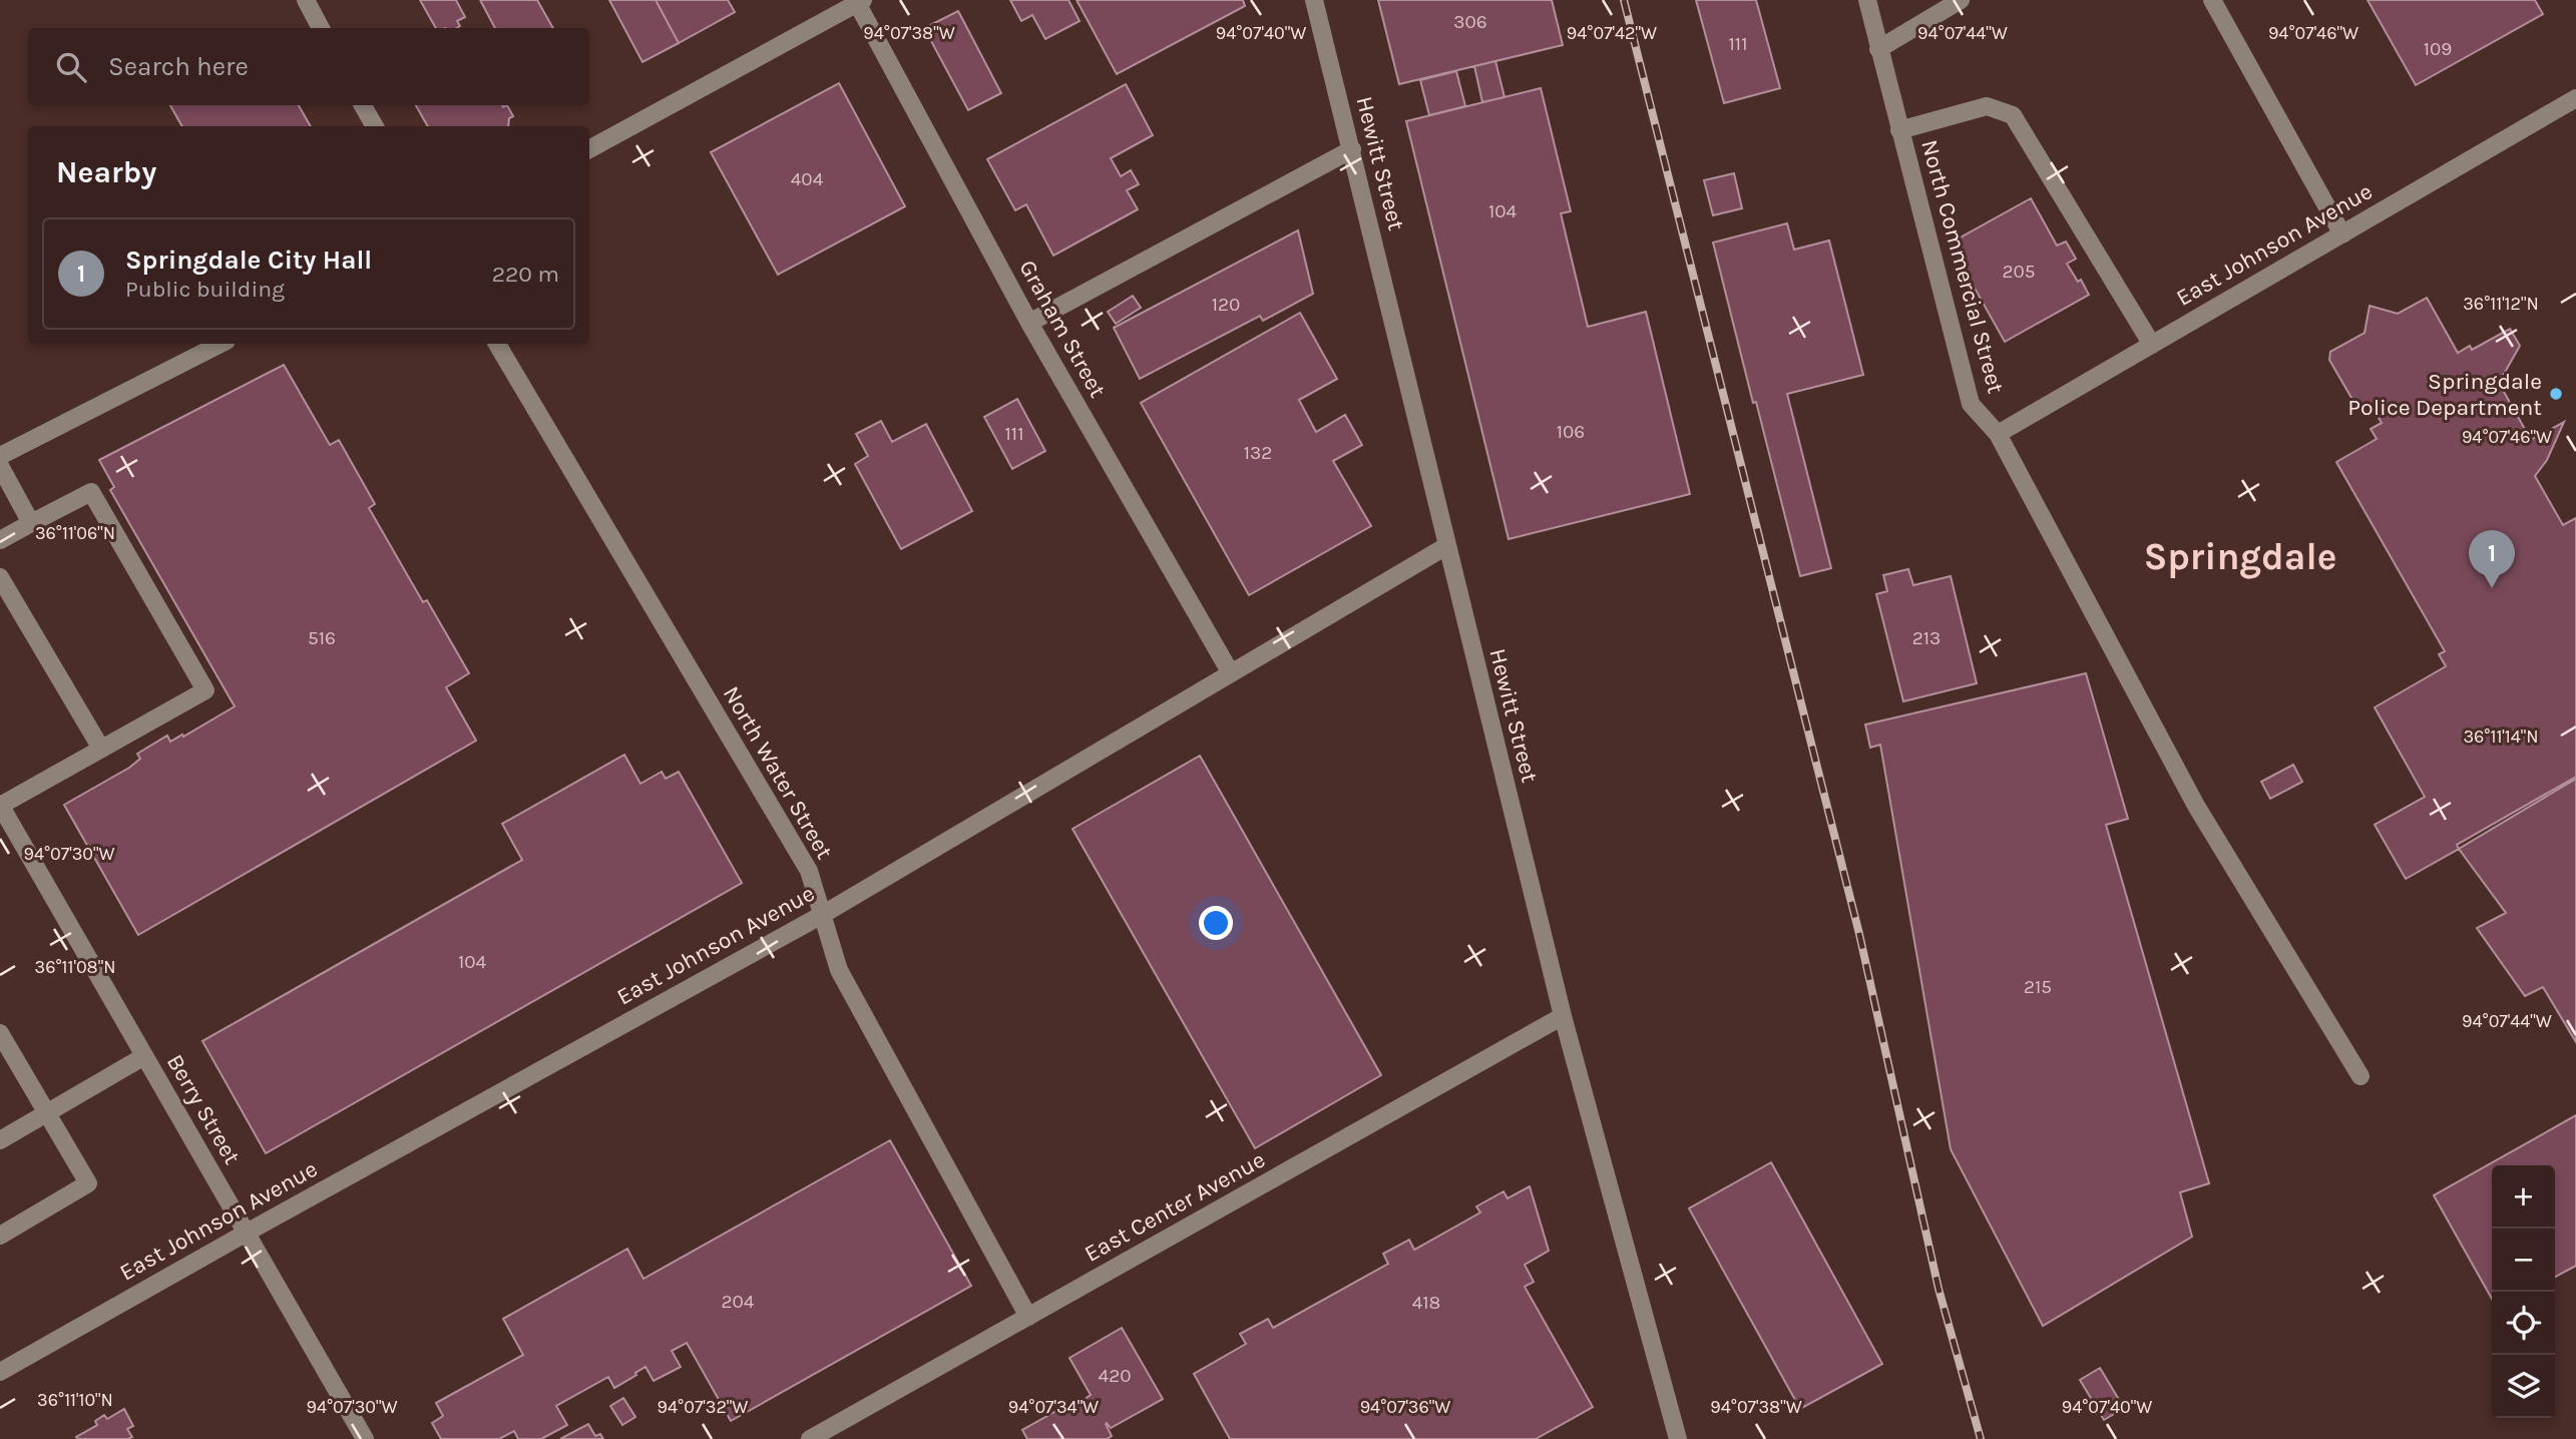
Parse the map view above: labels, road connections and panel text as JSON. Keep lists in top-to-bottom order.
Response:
{
  "streets": {
    "street": [
      "Hewitt Street",
      "East Johnson Avenue",
      "North Commercial Street",
      "Graham Street",
      "North Water Street",
      "Berry Street",
      "East Center Avenue"
    ]
  },
  "crossings": [
    ["Hewitt Street", "East Johnson Avenue"],
    ["Hewitt Street", "East Center Avenue"],
    ["East Johnson Avenue", "North Commercial Street"],
    ["East Johnson Avenue", "Graham Street"],
    ["East Johnson Avenue", "North Water Street"],
    ["East Johnson Avenue", "Berry Street"],
    ["North Water Street", "East Center Avenue"]
  ],
  "districts": ["Springdale"],
  "places": ["Springdale Police Department"],
  "house_numbers": [
    "306",
    "111",
    "109",
    "404",
    "104",
    "205",
    "120",
    "106",
    "111",
    "132",
    "516",
    "213",
    "104",
    "215",
    "204",
    "418",
    "420"
  ],
  "page": {
    "search": "Search here",
    "heading": "Nearby",
    "list": [
      {
        "mark": "1",
        "name": "Springdale City Hall",
        "note": "Public building",
        "value": "220 m"
      }
    ],
    "pins": "1",
    "map_buttons": ["+", "−"]
  },
  "coordinates": [
    "94°07'38\"W",
    "94°07'40\"W",
    "94°07'42\"W",
    "94°07'44\"W",
    "94°07'46\"W",
    "36°11'12\"N",
    "36°11'06\"N",
    "36°11'14\"N",
    "94°07'30\"W",
    "36°11'08\"N",
    "36°11'10\"N",
    "94°07'32\"W",
    "94°07'34\"W",
    "94°07'36\"W"
  ]
}
